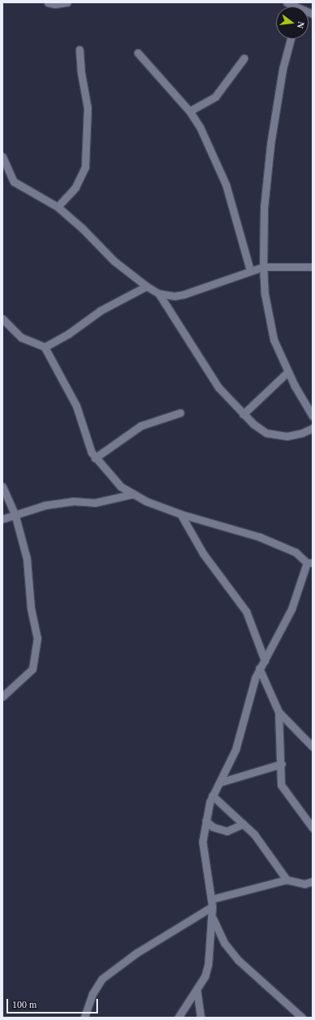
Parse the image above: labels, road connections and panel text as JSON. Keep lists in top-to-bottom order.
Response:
{
  "scale_bar": "100 m",
  "north": "right"
}
